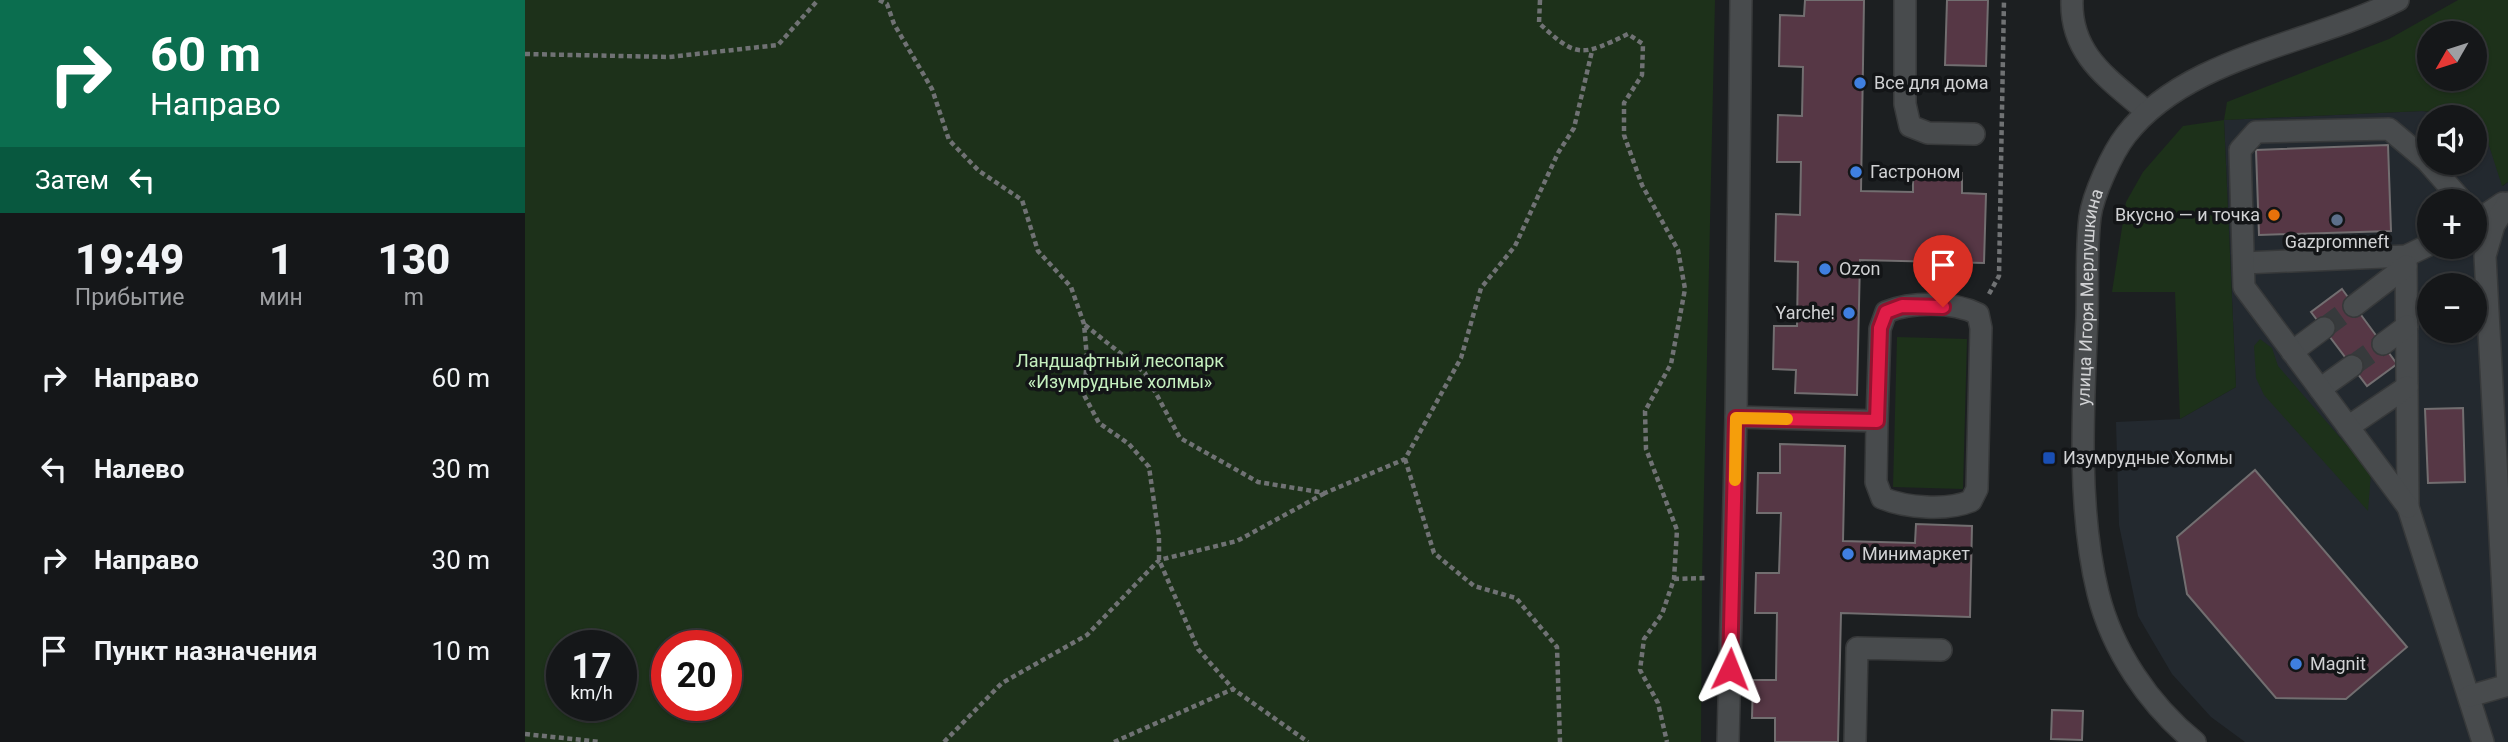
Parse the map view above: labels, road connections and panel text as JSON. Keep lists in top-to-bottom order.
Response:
{
  "streets": {
    "street": ["улица Игоря Мерлушкина"]
  },
  "parks": ["Ландшафтный лесопарк «Изумрудные холмы»"],
  "places": {
    "other": [
      "Все для дома",
      "Гастроном",
      "Вкусно — и точка",
      "Gazpromneft",
      "Ozon",
      "Yarche!",
      "Минимаркет",
      "Magnit"
    ],
    "transit": ["Изумрудные Холмы"]
  },
  "north": "bottom left",
  "page": {
    "turn": ["60 m", "Направо"],
    "map_buttons": ["+", "−"],
    "then": "Затем",
    "eta": [
      "19:49",
      "Прибытие",
      "1",
      "мин",
      "130",
      "m"
    ],
    "list": [
      {
        "name": "Направо",
        "value": "60 m"
      },
      {
        "name": "Налево",
        "value": "30 m"
      },
      {
        "name": "Направо",
        "value": "30 m"
      },
      {
        "name": "Пункт назначения",
        "value": "10 m"
      }
    ],
    "speed": "17 km/h",
    "limit": "20"
  }
}
